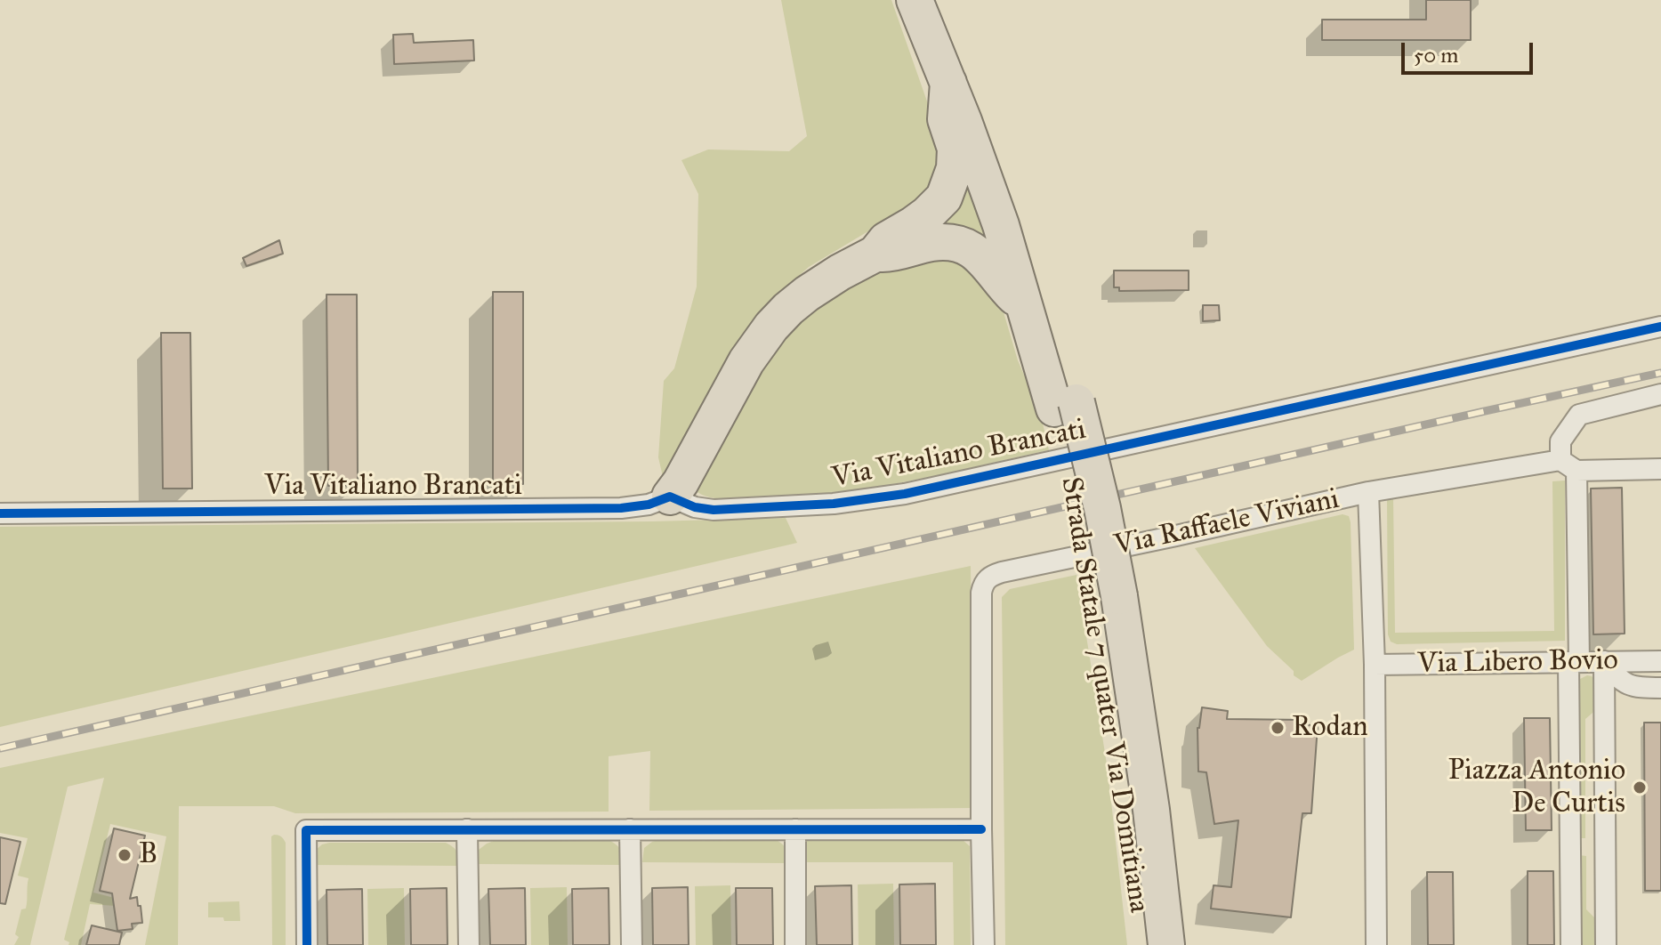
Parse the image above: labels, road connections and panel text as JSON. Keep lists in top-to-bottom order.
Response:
{
  "streets": {
    "highway": ["Strada Statale 7 quater Via Domitiana"],
    "street": ["Via Vitaliano Brancati", "Via Raffaele Viviani", "Via Libero Bovio"]
  },
  "places": ["Rodan", "Piazza Antonio De Curtis", "B"],
  "scale_bar": "50 m"
}
